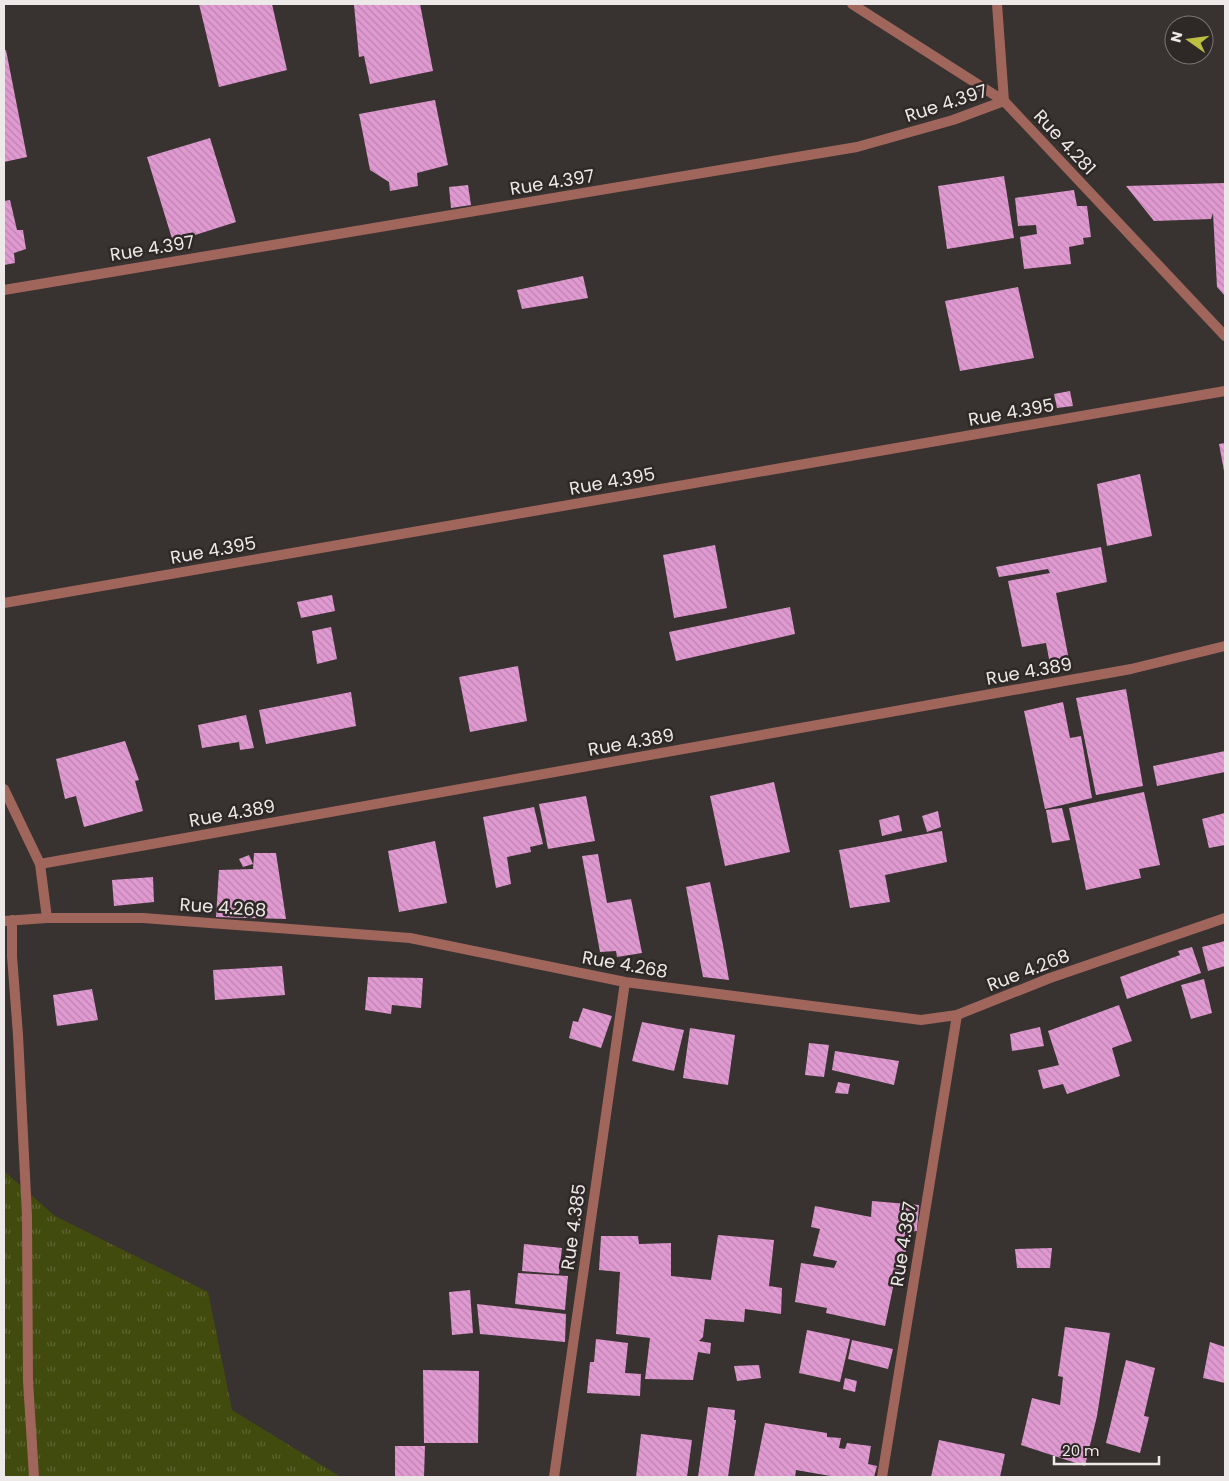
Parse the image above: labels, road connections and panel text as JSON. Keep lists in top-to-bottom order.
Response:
{
  "streets": {
    "street": [
      "Rue 4.397",
      "Rue 4.281",
      "Rue 4.395",
      "Rue 4.389",
      "Rue 4.268",
      "Rue 4.385",
      "Rue 4.387"
    ]
  },
  "crossings": [
    ["Rue 4.397", "Rue 4.281"],
    ["Rue 4.268", "Rue 4.385"],
    ["Rue 4.268", "Rue 4.387"]
  ],
  "scale_bar": "20 m",
  "north": "left"
}
